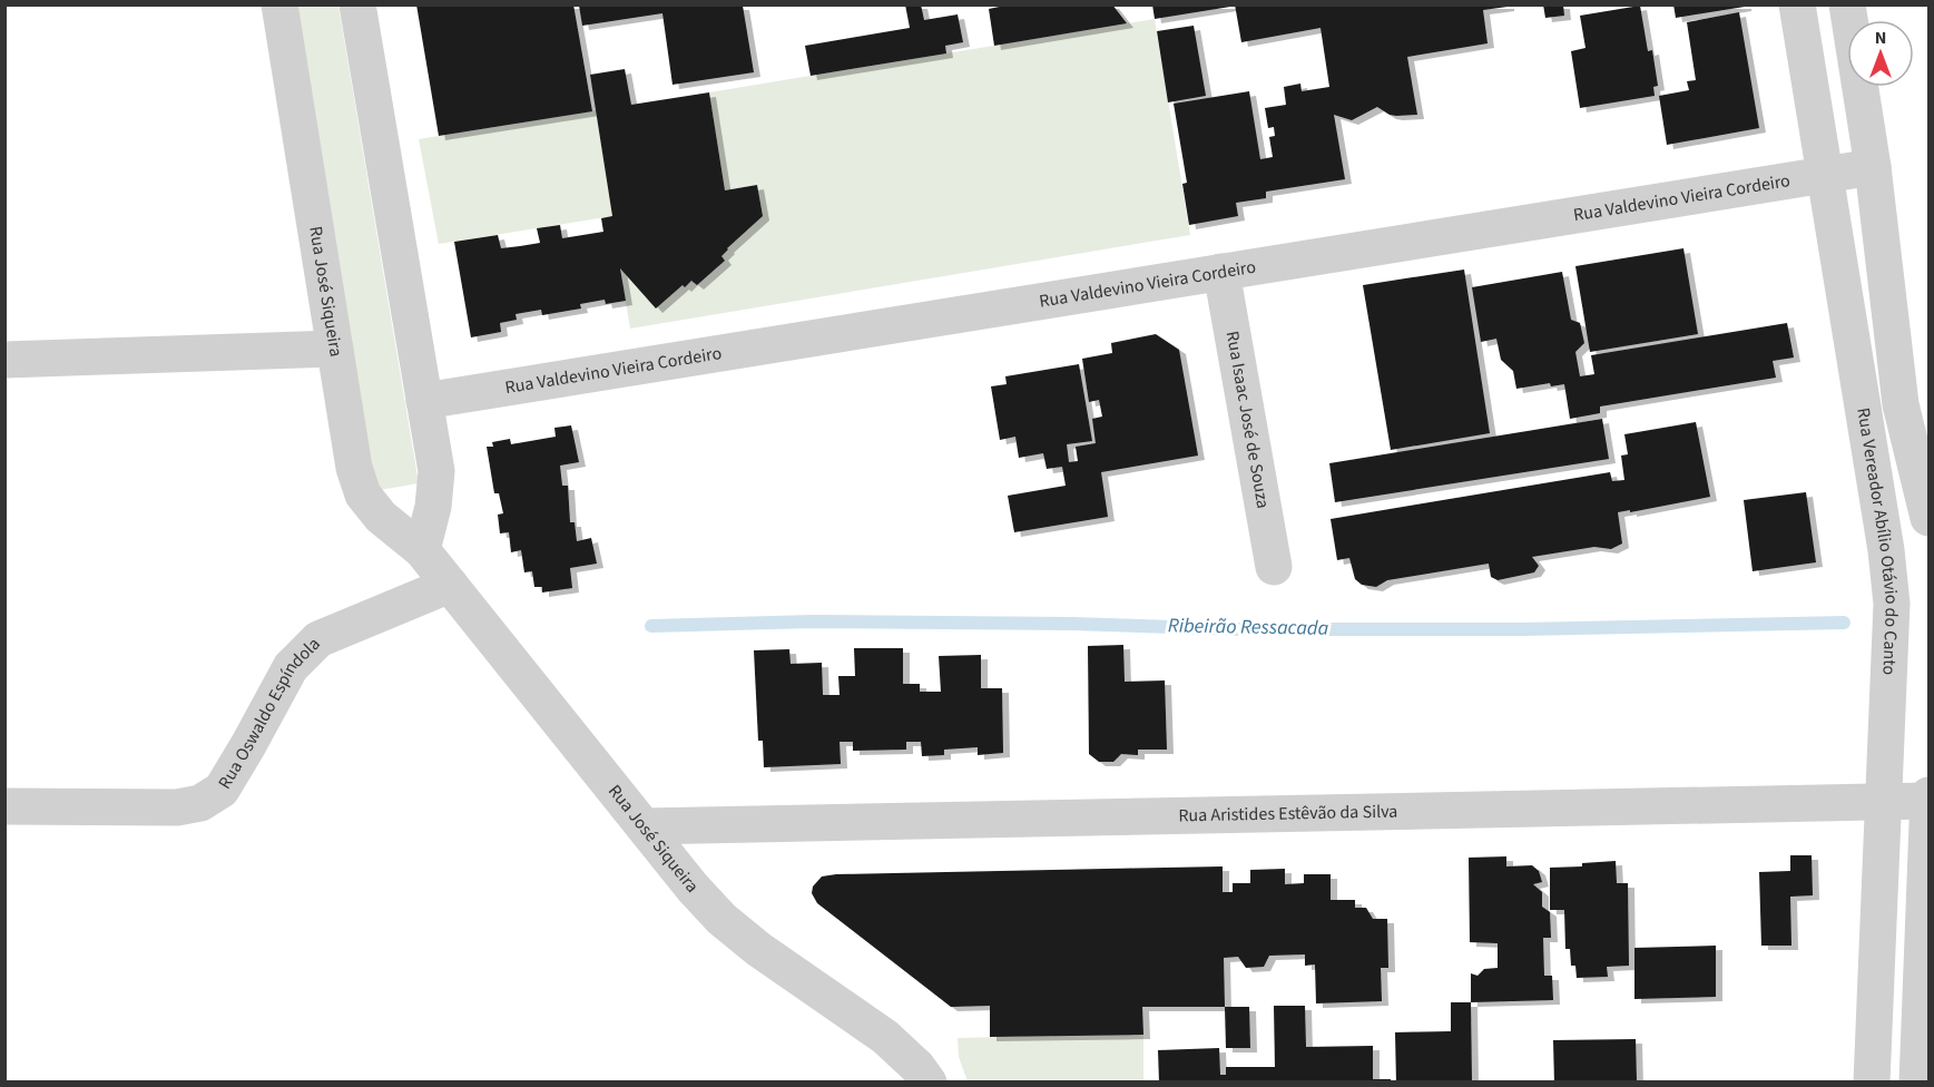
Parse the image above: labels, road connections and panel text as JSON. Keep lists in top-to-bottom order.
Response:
{
  "streets": {
    "street": [
      "Rua Valdevino Vieira Cordeiro",
      "Rua José Siqueira",
      "Rua Isaac José de Souza",
      "Rua Vereador Abílio Otávio do Canto",
      "Rua Oswaldo Espíndola",
      "Rua Aristides Estêvão da Silva"
    ]
  },
  "crossings": [
    ["Rua Valdevino Vieira Cordeiro", "Rua Isaac José de Souza"],
    ["Rua Valdevino Vieira Cordeiro", "Rua Vereador Abílio Otávio do Canto"],
    ["Rua José Siqueira", "Rua Oswaldo Espíndola"],
    ["Rua José Siqueira", "Rua Aristides Estêvão da Silva"],
    ["Rua Vereador Abílio Otávio do Canto", "Rua Aristides Estêvão da Silva"]
  ],
  "water": ["Ribeirão Ressacada"],
  "north": "top"
}
